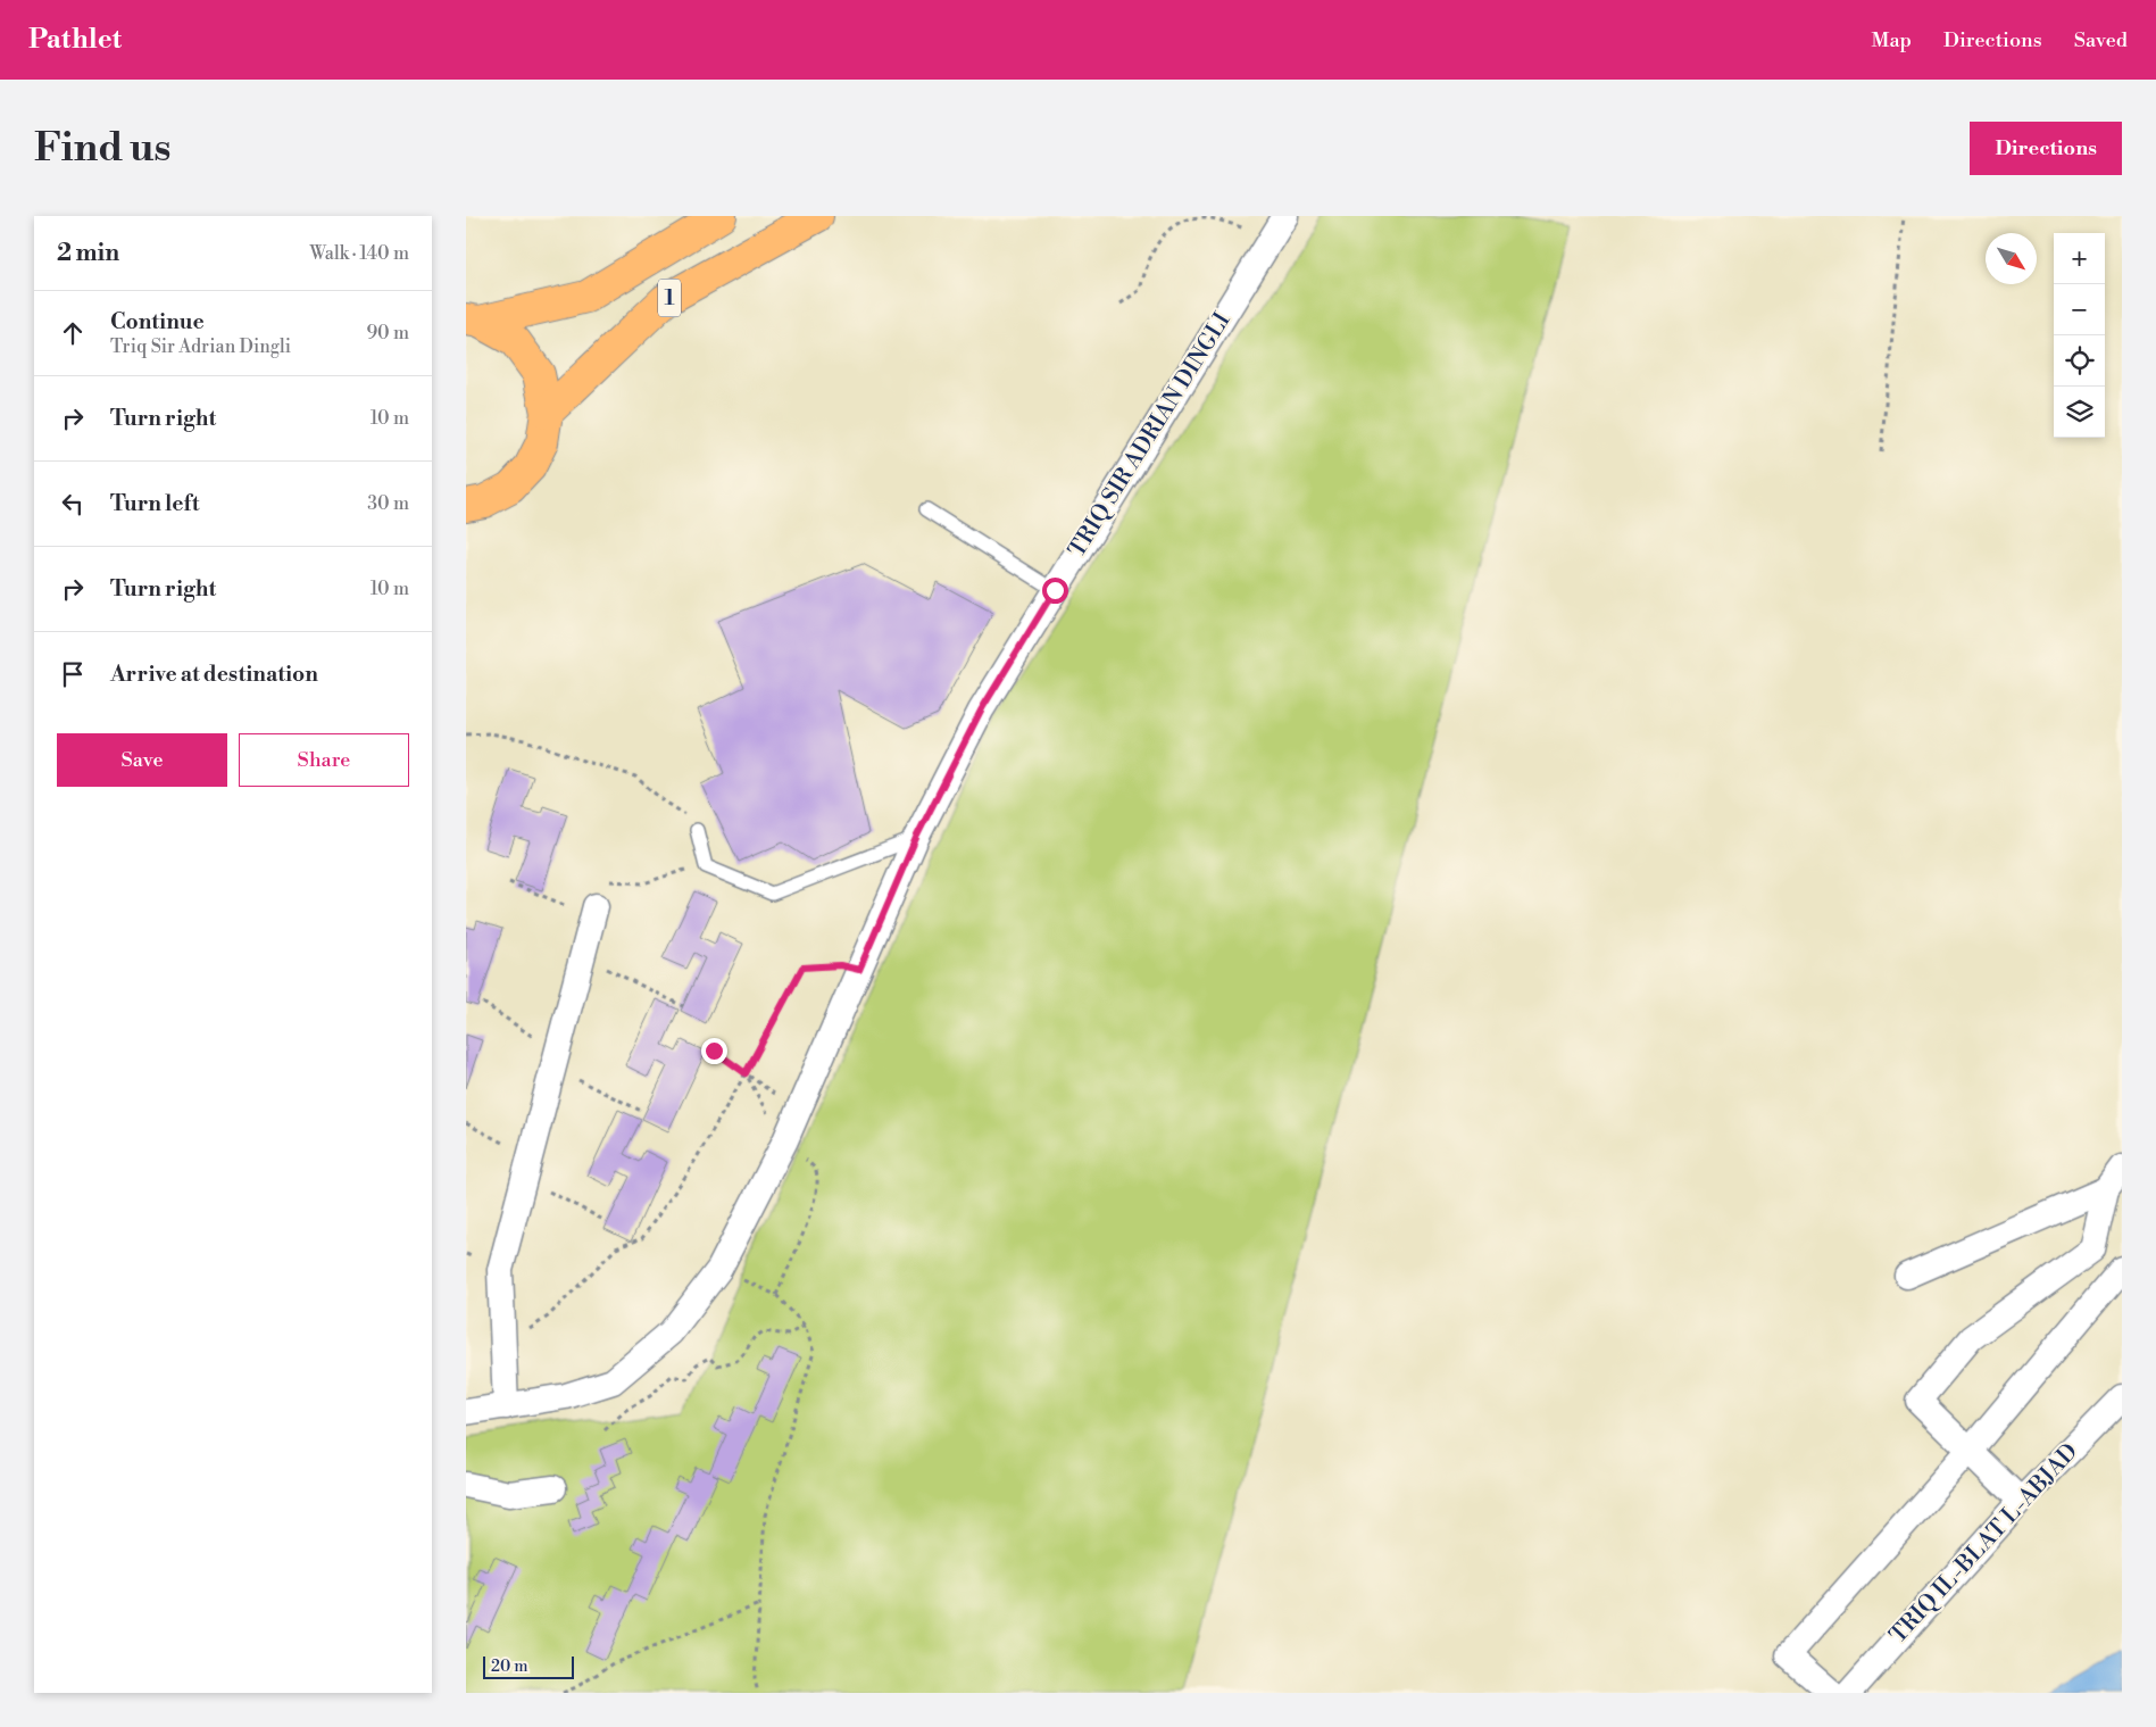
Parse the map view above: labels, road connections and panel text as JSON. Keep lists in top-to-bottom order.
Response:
{
  "streets": {
    "highway": ["1"],
    "street": ["TRIQ SIR ADRIAN DINGLI", "TRIQ IL-BLAT L-ABJAD"]
  },
  "scale_bar": "20 m",
  "north": "bottom right",
  "page": {
    "header": "Pathlet",
    "nav": ["Map", "Directions", "Saved"],
    "buttons": [
      "Directions",
      ["Save", "Share"]
    ],
    "title": "Find us",
    "heading": ["2 min", "Walk · 140 m"],
    "map_buttons": ["+", "−"],
    "list": [
      ["Continue", "Triq Sir Adrian Dingli", "90 m"],
      ["Turn right", "10 m"],
      ["Turn left", "30 m"],
      ["Turn right", "10 m"],
      "Arrive at destination"
    ],
    "scale": "20 m"
  }
}
